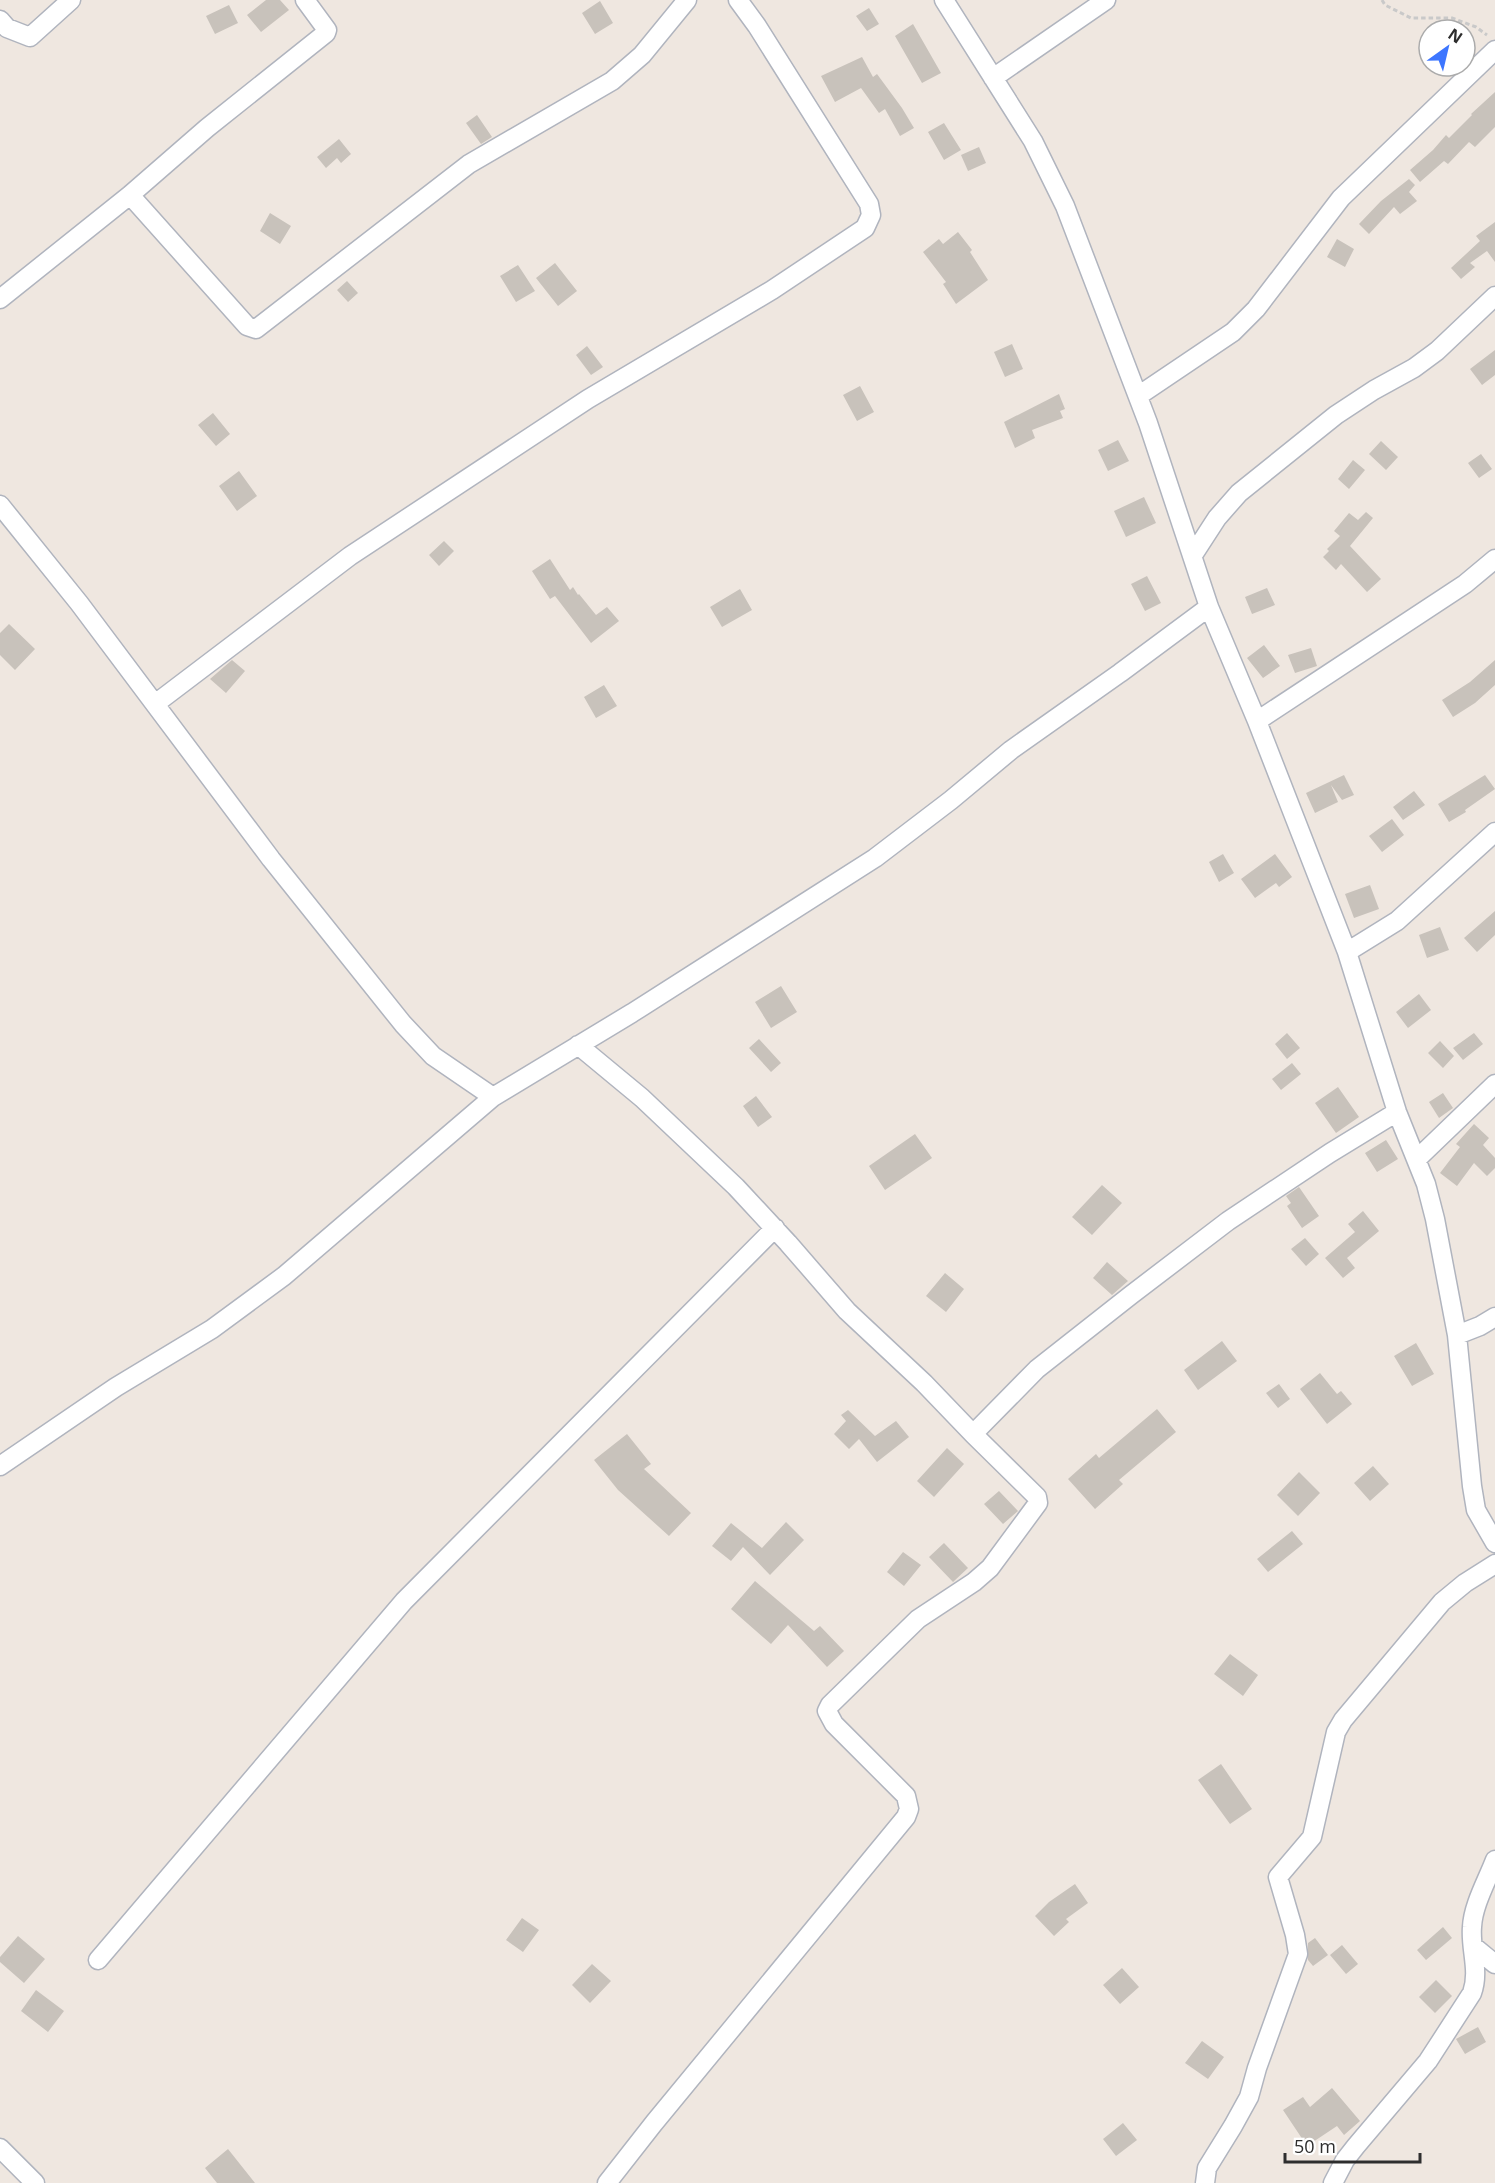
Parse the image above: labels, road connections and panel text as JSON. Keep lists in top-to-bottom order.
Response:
{
  "scale_bar": "50 m",
  "north": "top right"
}
